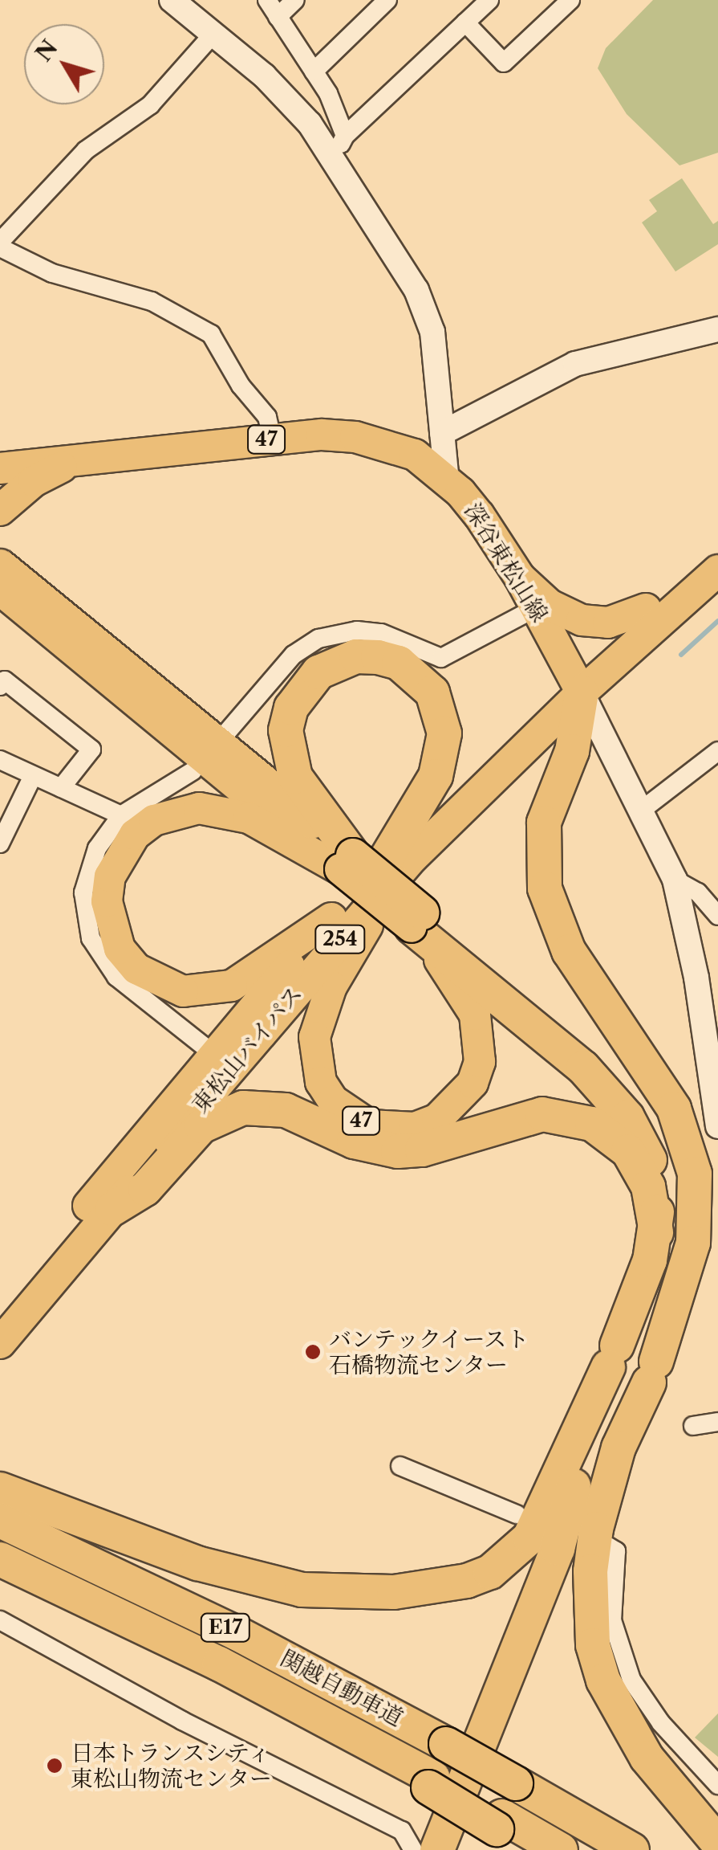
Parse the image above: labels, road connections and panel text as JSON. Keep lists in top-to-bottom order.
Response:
{
  "streets": {
    "highway": ["E17", "関越自動車道"],
    "main road": [
      "47",
      "深谷東松山線",
      "254",
      "東松山バイパス"
    ]
  },
  "crossings": [
    ["47", "東松山バイパス"],
    ["深谷東松山線", "東松山バイパス"]
  ],
  "places": ["バンテックイースト 石橋物流センター", "日本トランスシティ 東松山物流センター"],
  "north": "top left"
}
